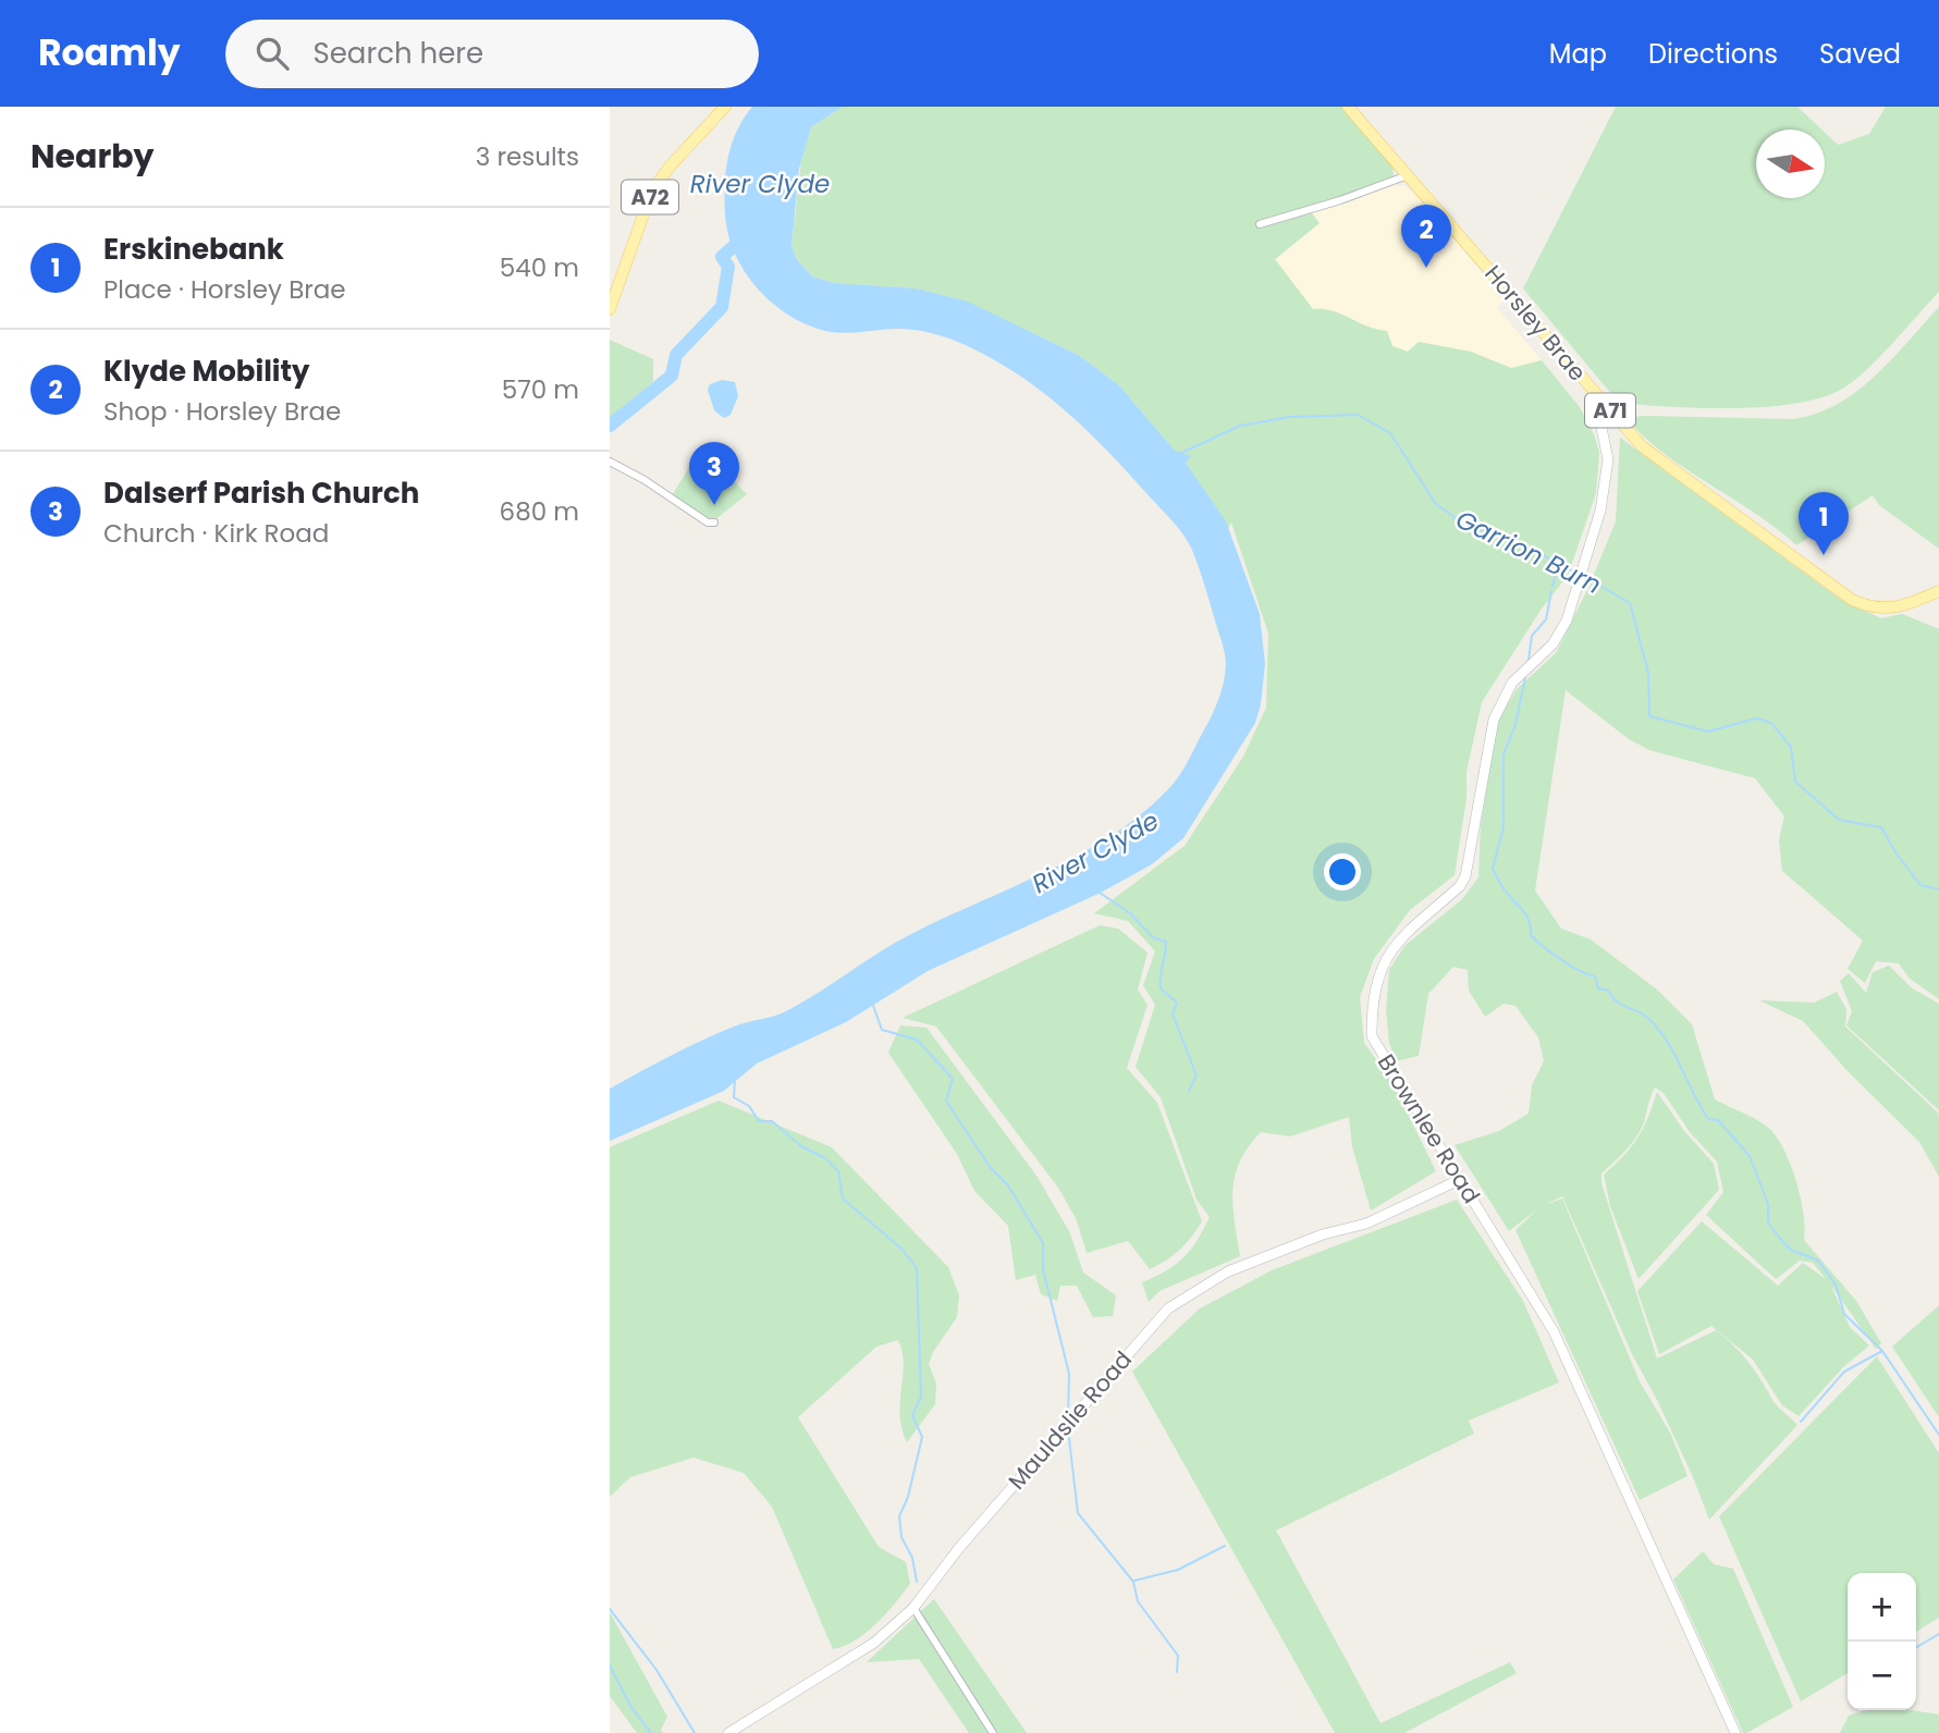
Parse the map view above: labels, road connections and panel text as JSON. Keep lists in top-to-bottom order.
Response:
{
  "streets": {
    "main road": [
      "A72",
      "Horsley Brae",
      "A71",
      "Brownlee Road",
      "Mauldslie Road"
    ]
  },
  "crossings": [
    ["Horsley Brae", "Brownlee Road"],
    ["Brownlee Road", "Mauldslie Road"]
  ],
  "water": ["River Clyde", "Garrion Burn"],
  "north": "right",
  "page": {
    "header": "Roamly",
    "search": "Search here",
    "nav": ["Map", "Directions", "Saved"],
    "heading": ["Nearby", "3 results"],
    "pins": ["2", "3", "1"],
    "list": [
      {
        "mark": "1",
        "name": "Erskinebank",
        "note": "Place · Horsley Brae",
        "value": "540 m"
      },
      {
        "mark": "2",
        "name": "Klyde Mobility",
        "note": "Shop · Horsley Brae",
        "value": "570 m"
      },
      {
        "mark": "3",
        "name": "Dalserf Parish Church",
        "note": "Church · Kirk Road",
        "value": "680 m"
      }
    ],
    "map_buttons": ["+", "−"]
  }
}
